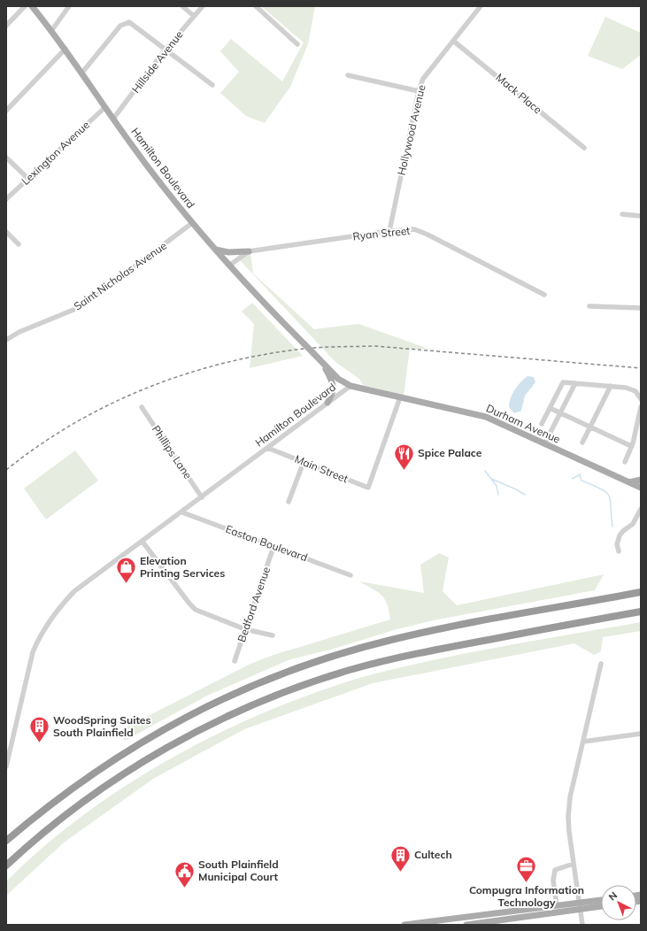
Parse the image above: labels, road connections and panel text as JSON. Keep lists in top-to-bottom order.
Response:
{
  "streets": {
    "main road": ["Hamilton Boulevard", "Durham Avenue"],
    "street": [
      "Hillside Avenue",
      "Mack Place",
      "Hollywood Avenue",
      "Lexington Avenue",
      "Ryan Street",
      "Saint Nicholas Avenue",
      "Phillips Lane",
      "Main Street",
      "Easton Boulevard",
      "Bedford Avenue"
    ]
  },
  "crossings": [
    ["Hillside Avenue", "Hamilton Boulevard"],
    ["Mack Place", "Hollywood Avenue"],
    ["Hollywood Avenue", "Ryan Street"],
    ["Lexington Avenue", "Hamilton Boulevard"],
    ["Hamilton Boulevard", "Ryan Street"],
    ["Hamilton Boulevard", "Saint Nicholas Avenue"],
    ["Hamilton Boulevard", "Durham Avenue"],
    ["Hamilton Boulevard", "Phillips Lane"],
    ["Hamilton Boulevard", "Main Street"],
    ["Hamilton Boulevard", "Easton Boulevard"],
    ["Durham Avenue", "Main Street"],
    ["Easton Boulevard", "Bedford Avenue"]
  ],
  "places": {
    "restaurant": ["Spice Palace"],
    "shop": ["Elevation Printing Services"],
    "building": ["WoodSpring Suites South Plainfield", "Cultech"],
    "office": ["Compugra Information Technology"],
    "public building": ["South Plainfield Municipal Court"]
  },
  "north": "top left"
}
